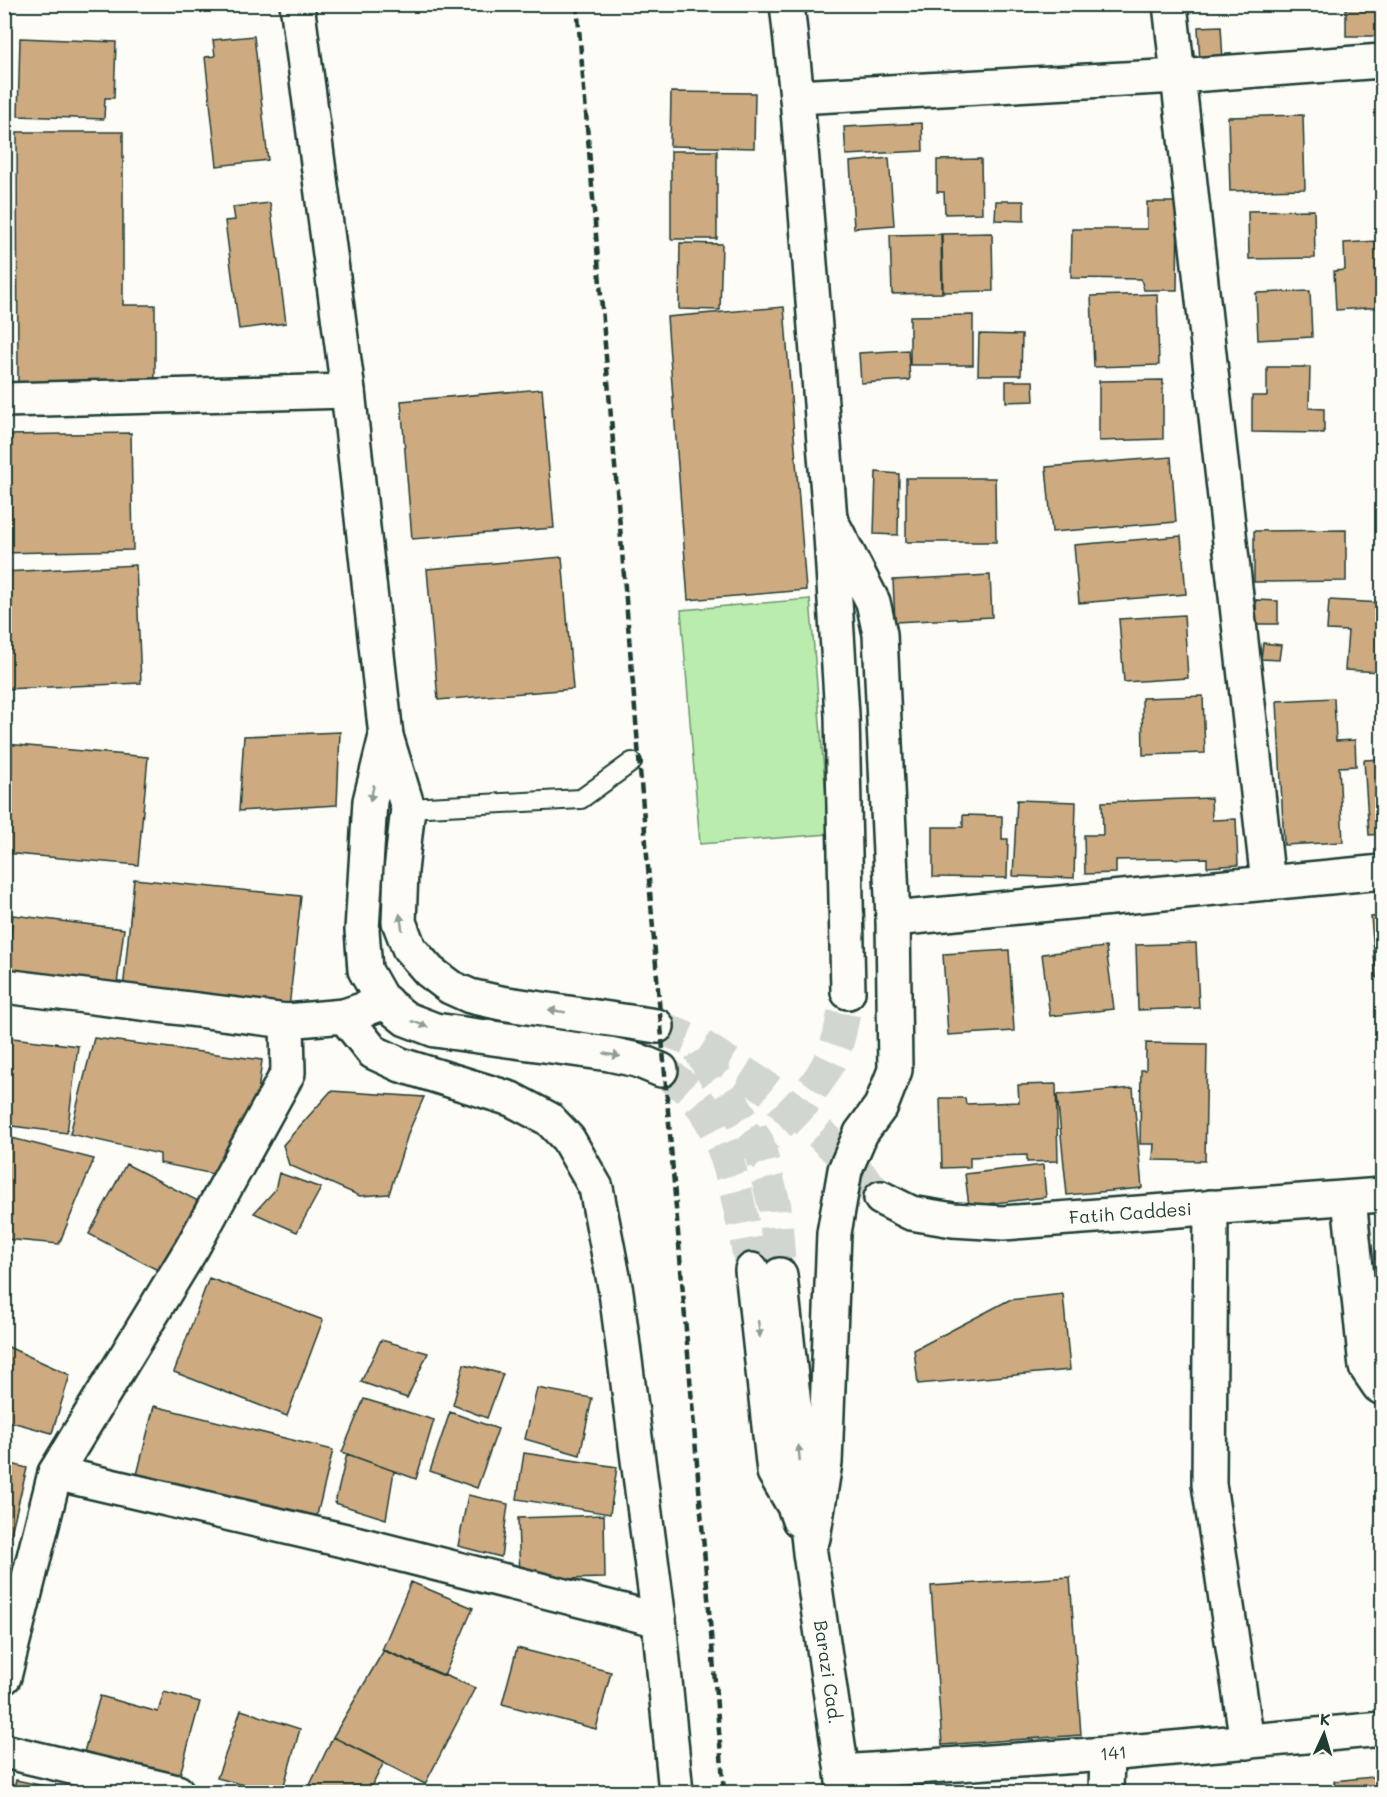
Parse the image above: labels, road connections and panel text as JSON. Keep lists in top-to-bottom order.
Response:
{
  "streets": {
    "street": ["Fatih Caddesi", "Barazi Cad.", "141"]
  },
  "crossings": [
    ["Barazi Cad.", "141"]
  ],
  "north": "top"
}
